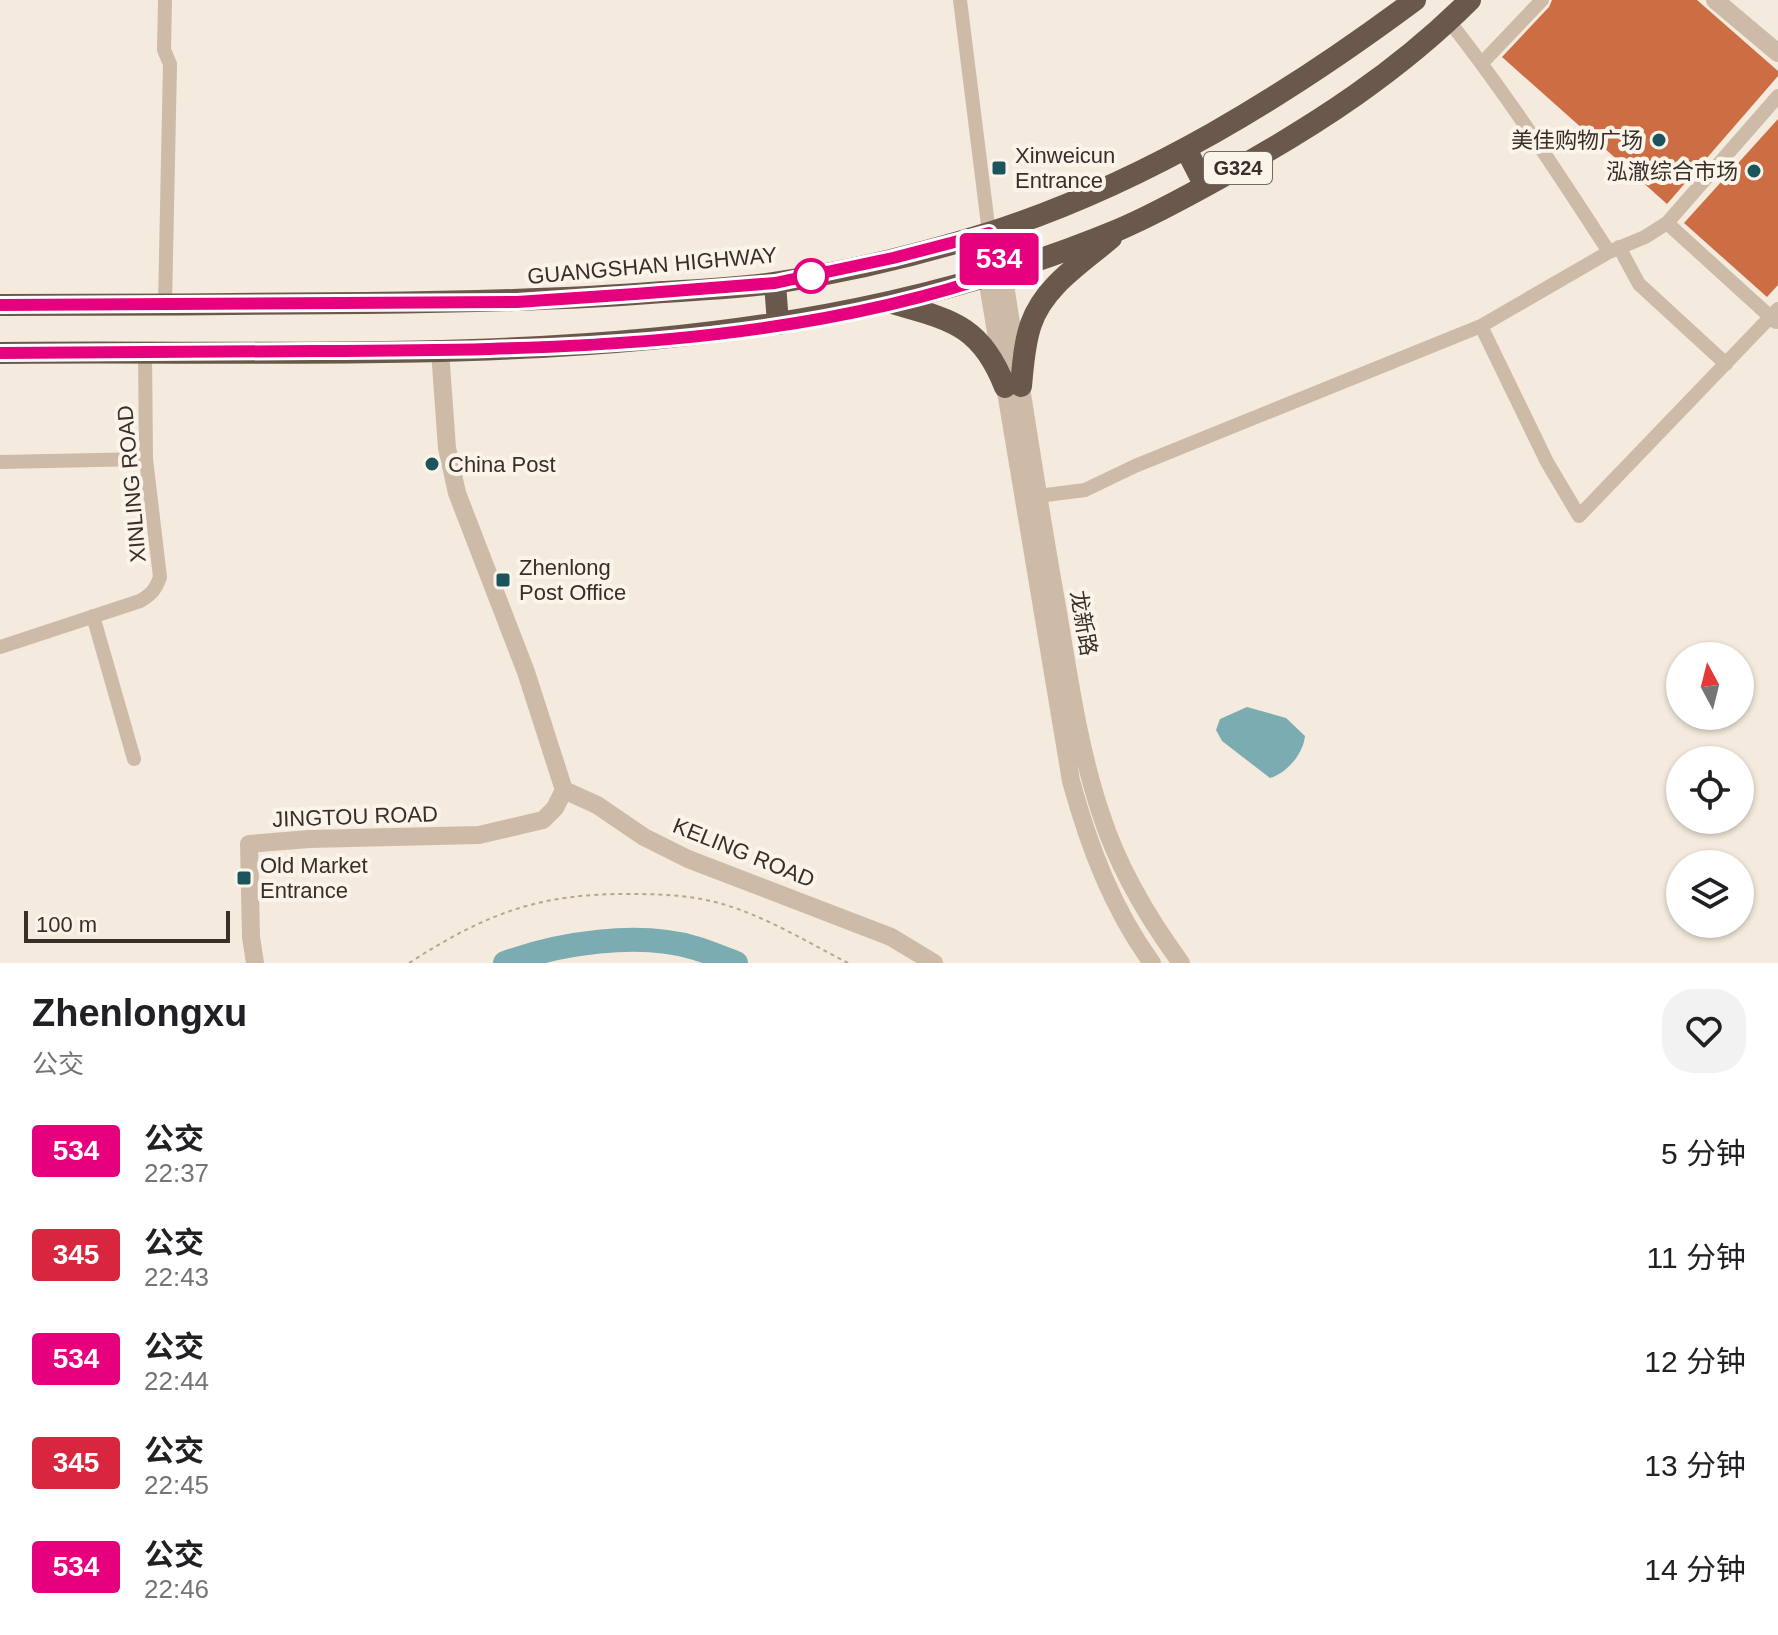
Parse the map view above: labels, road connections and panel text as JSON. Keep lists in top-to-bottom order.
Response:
{
  "streets": {
    "highway": ["G324", "GUANGSHAN HIGHWAY"],
    "street": [
      "XINLING ROAD",
      "龙新路",
      "JINGTOU ROAD",
      "KELING ROAD"
    ]
  },
  "crossings": [
    ["G324", "GUANGSHAN HIGHWAY"],
    ["G324", "XINLING ROAD"],
    ["G324", "龙新路"],
    ["GUANGSHAN HIGHWAY", "龙新路"],
    ["JINGTOU ROAD", "KELING ROAD"]
  ],
  "places": {
    "other": ["美佳购物广场", "泓澈综合市场", "China Post"],
    "transit": ["Xinweicun Entrance", "Zhenlong Post Office", "Old Market Entrance"]
  },
  "lines": ["bus line 534"],
  "scale_bar": "100 m",
  "north": "top",
  "page": {
    "on_map": "534",
    "scale": "100 m",
    "heading": ["Zhenlongxu", "公交"],
    "list": [
      {
        "mark": "534",
        "name": "公交",
        "note": "22:37",
        "value": "5 分钟"
      },
      {
        "mark": "345",
        "name": "公交",
        "note": "22:43",
        "value": "11 分钟"
      },
      {
        "mark": "534",
        "name": "公交",
        "note": "22:44",
        "value": "12 分钟"
      },
      {
        "mark": "345",
        "name": "公交",
        "note": "22:45",
        "value": "13 分钟"
      },
      {
        "mark": "534",
        "name": "公交",
        "note": "22:46",
        "value": "14 分钟"
      }
    ]
  }
}
